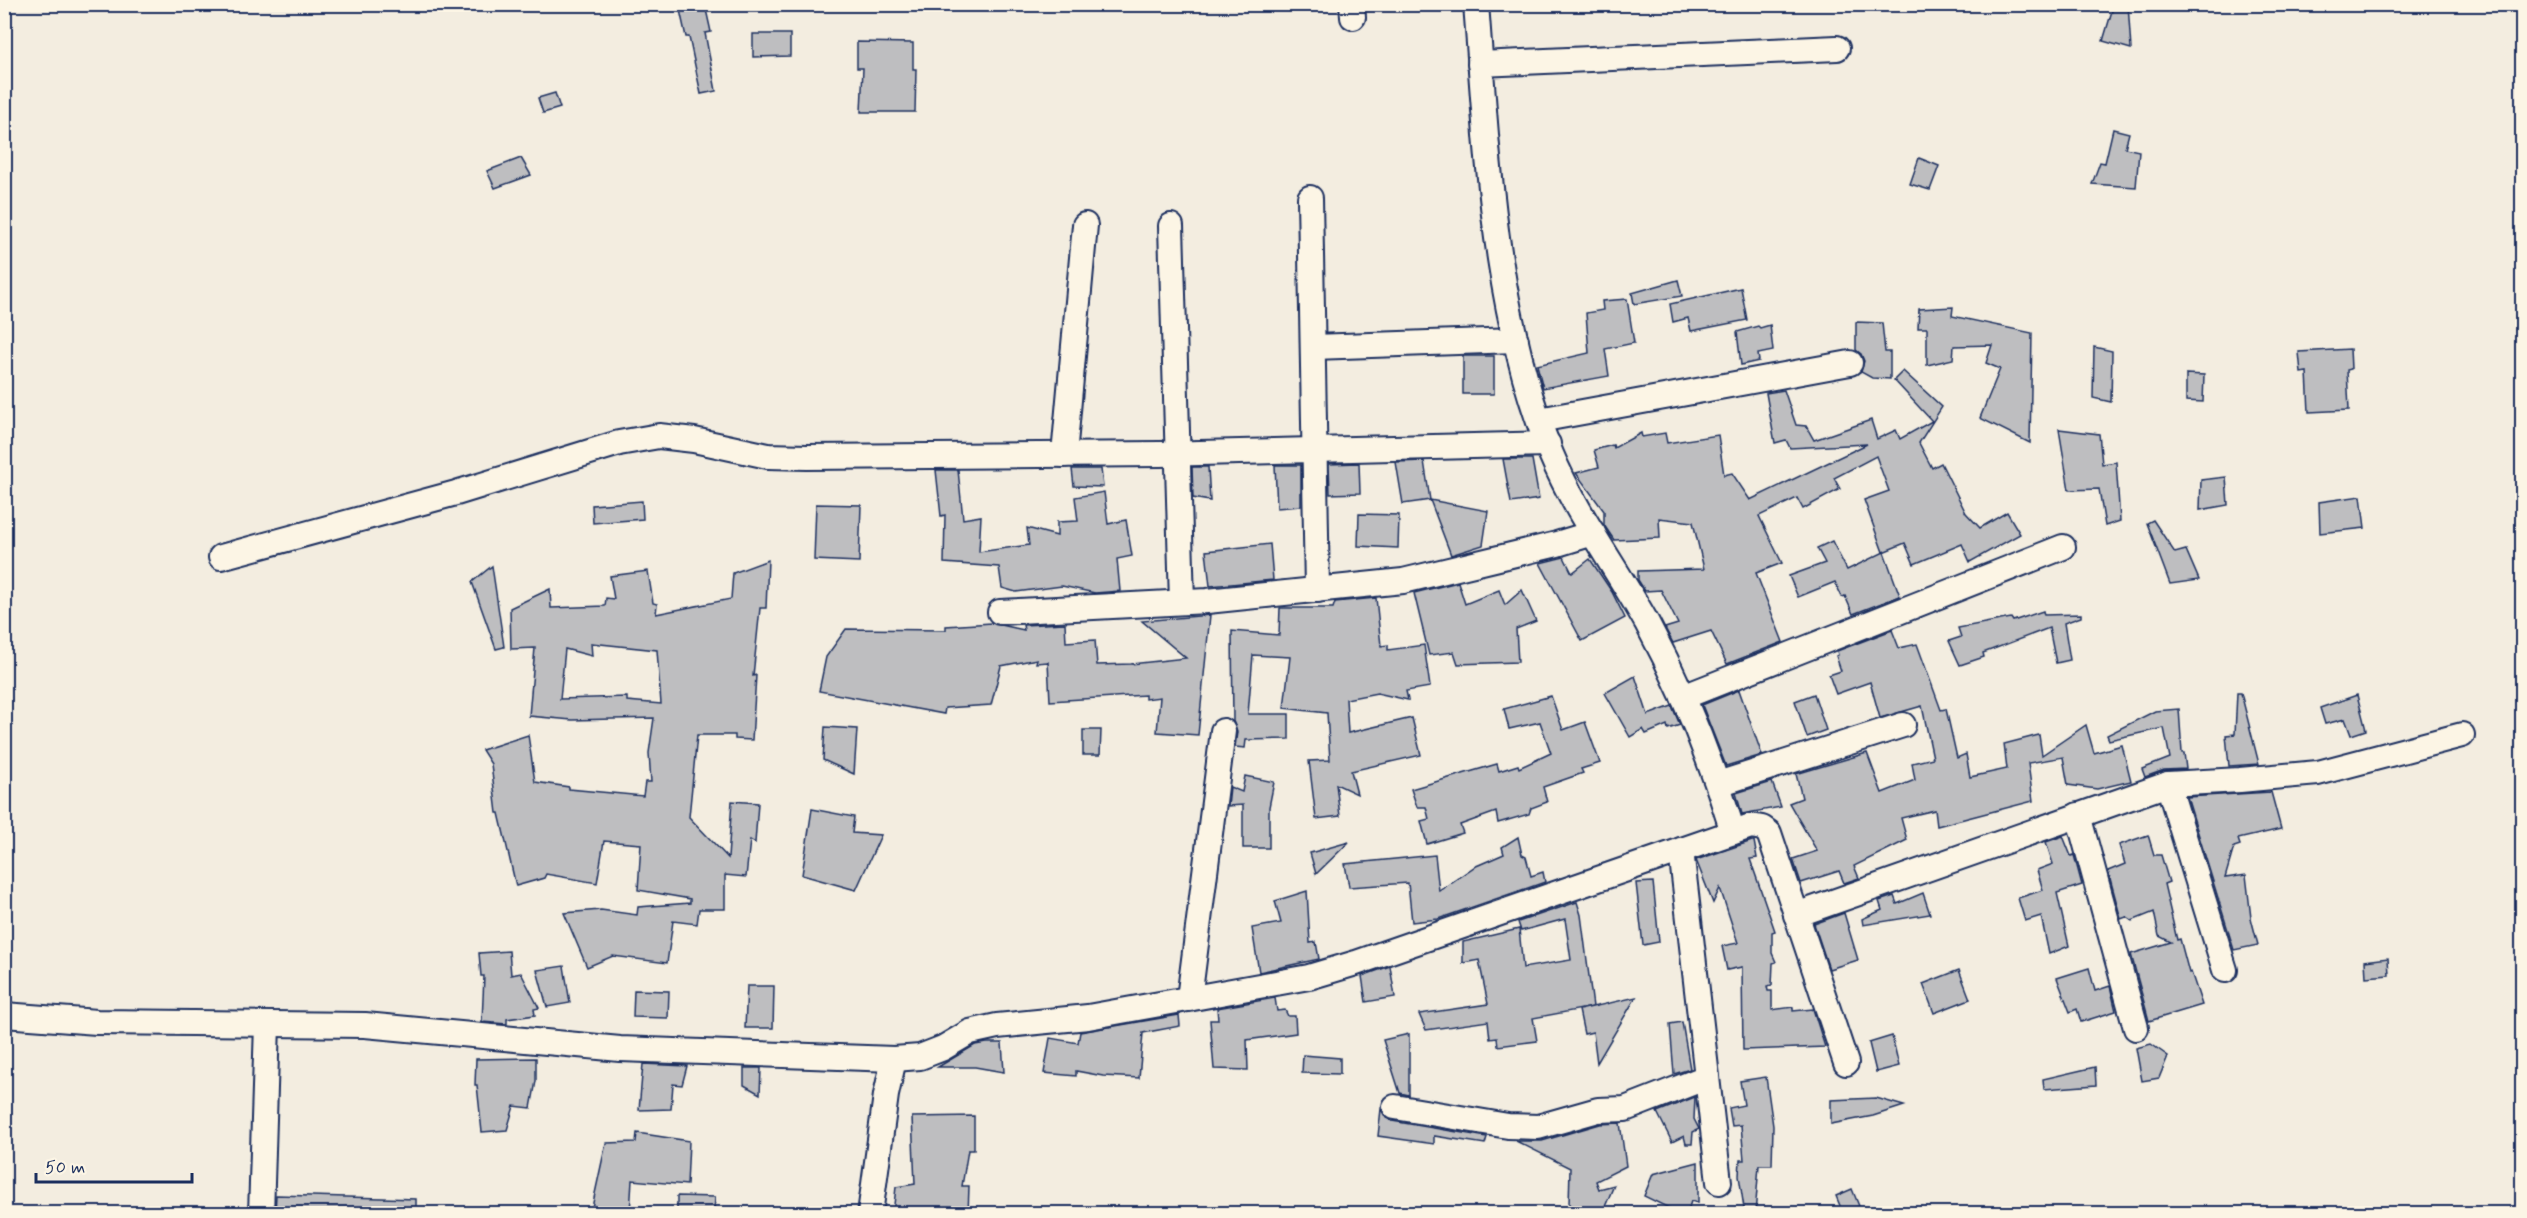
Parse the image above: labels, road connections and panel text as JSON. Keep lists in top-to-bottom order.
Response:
{
  "scale_bar": "50 m"
}
